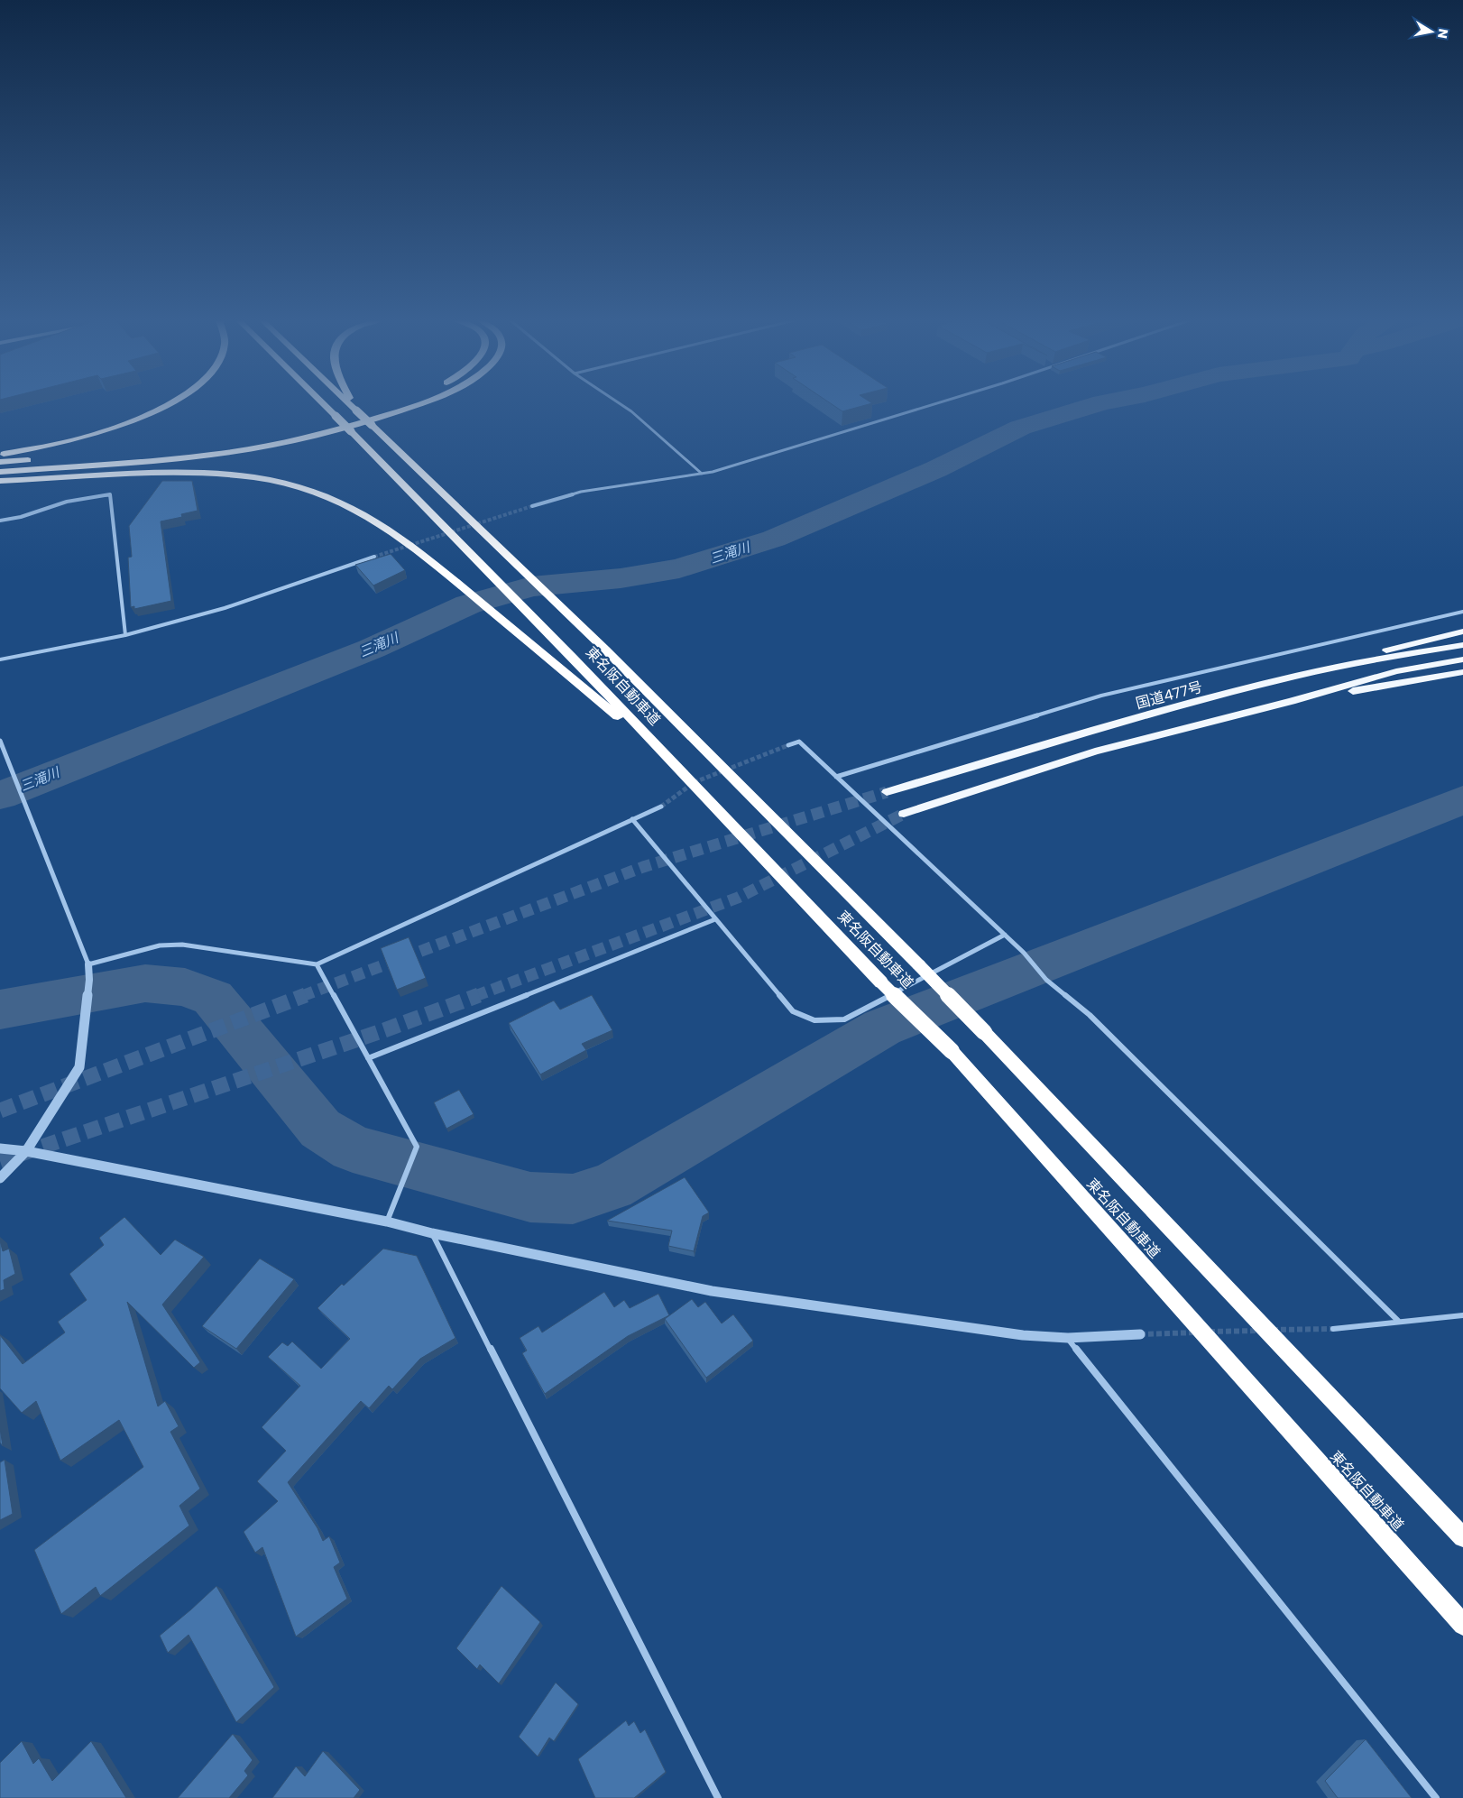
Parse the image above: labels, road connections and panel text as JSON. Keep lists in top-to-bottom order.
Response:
{
  "streets": {
    "highway": ["東名阪自動車道", "国道477号"]
  },
  "water": ["三滝川"],
  "north": "right"
}
